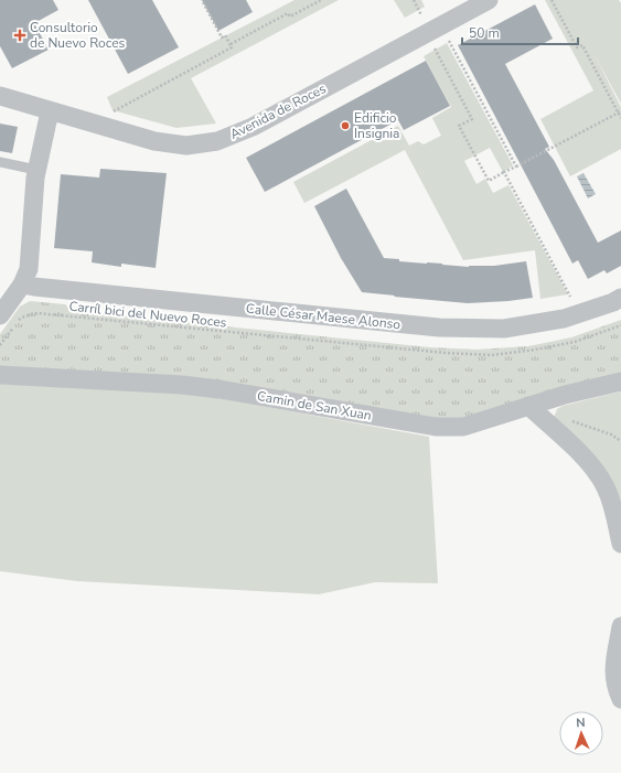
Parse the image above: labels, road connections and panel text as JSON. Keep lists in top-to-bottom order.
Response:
{
  "streets": {
    "street": ["Avenida de Roces", "Calle César Maese Alonso", "Camin de San Xuan"],
    "path": ["Carríl bici del Nuevo Roces"]
  },
  "places": {
    "health": ["Consultorio de Nuevo Roces"],
    "other": ["Edificio Insignia"]
  },
  "scale_bar": "50 m",
  "north": "top"
}
